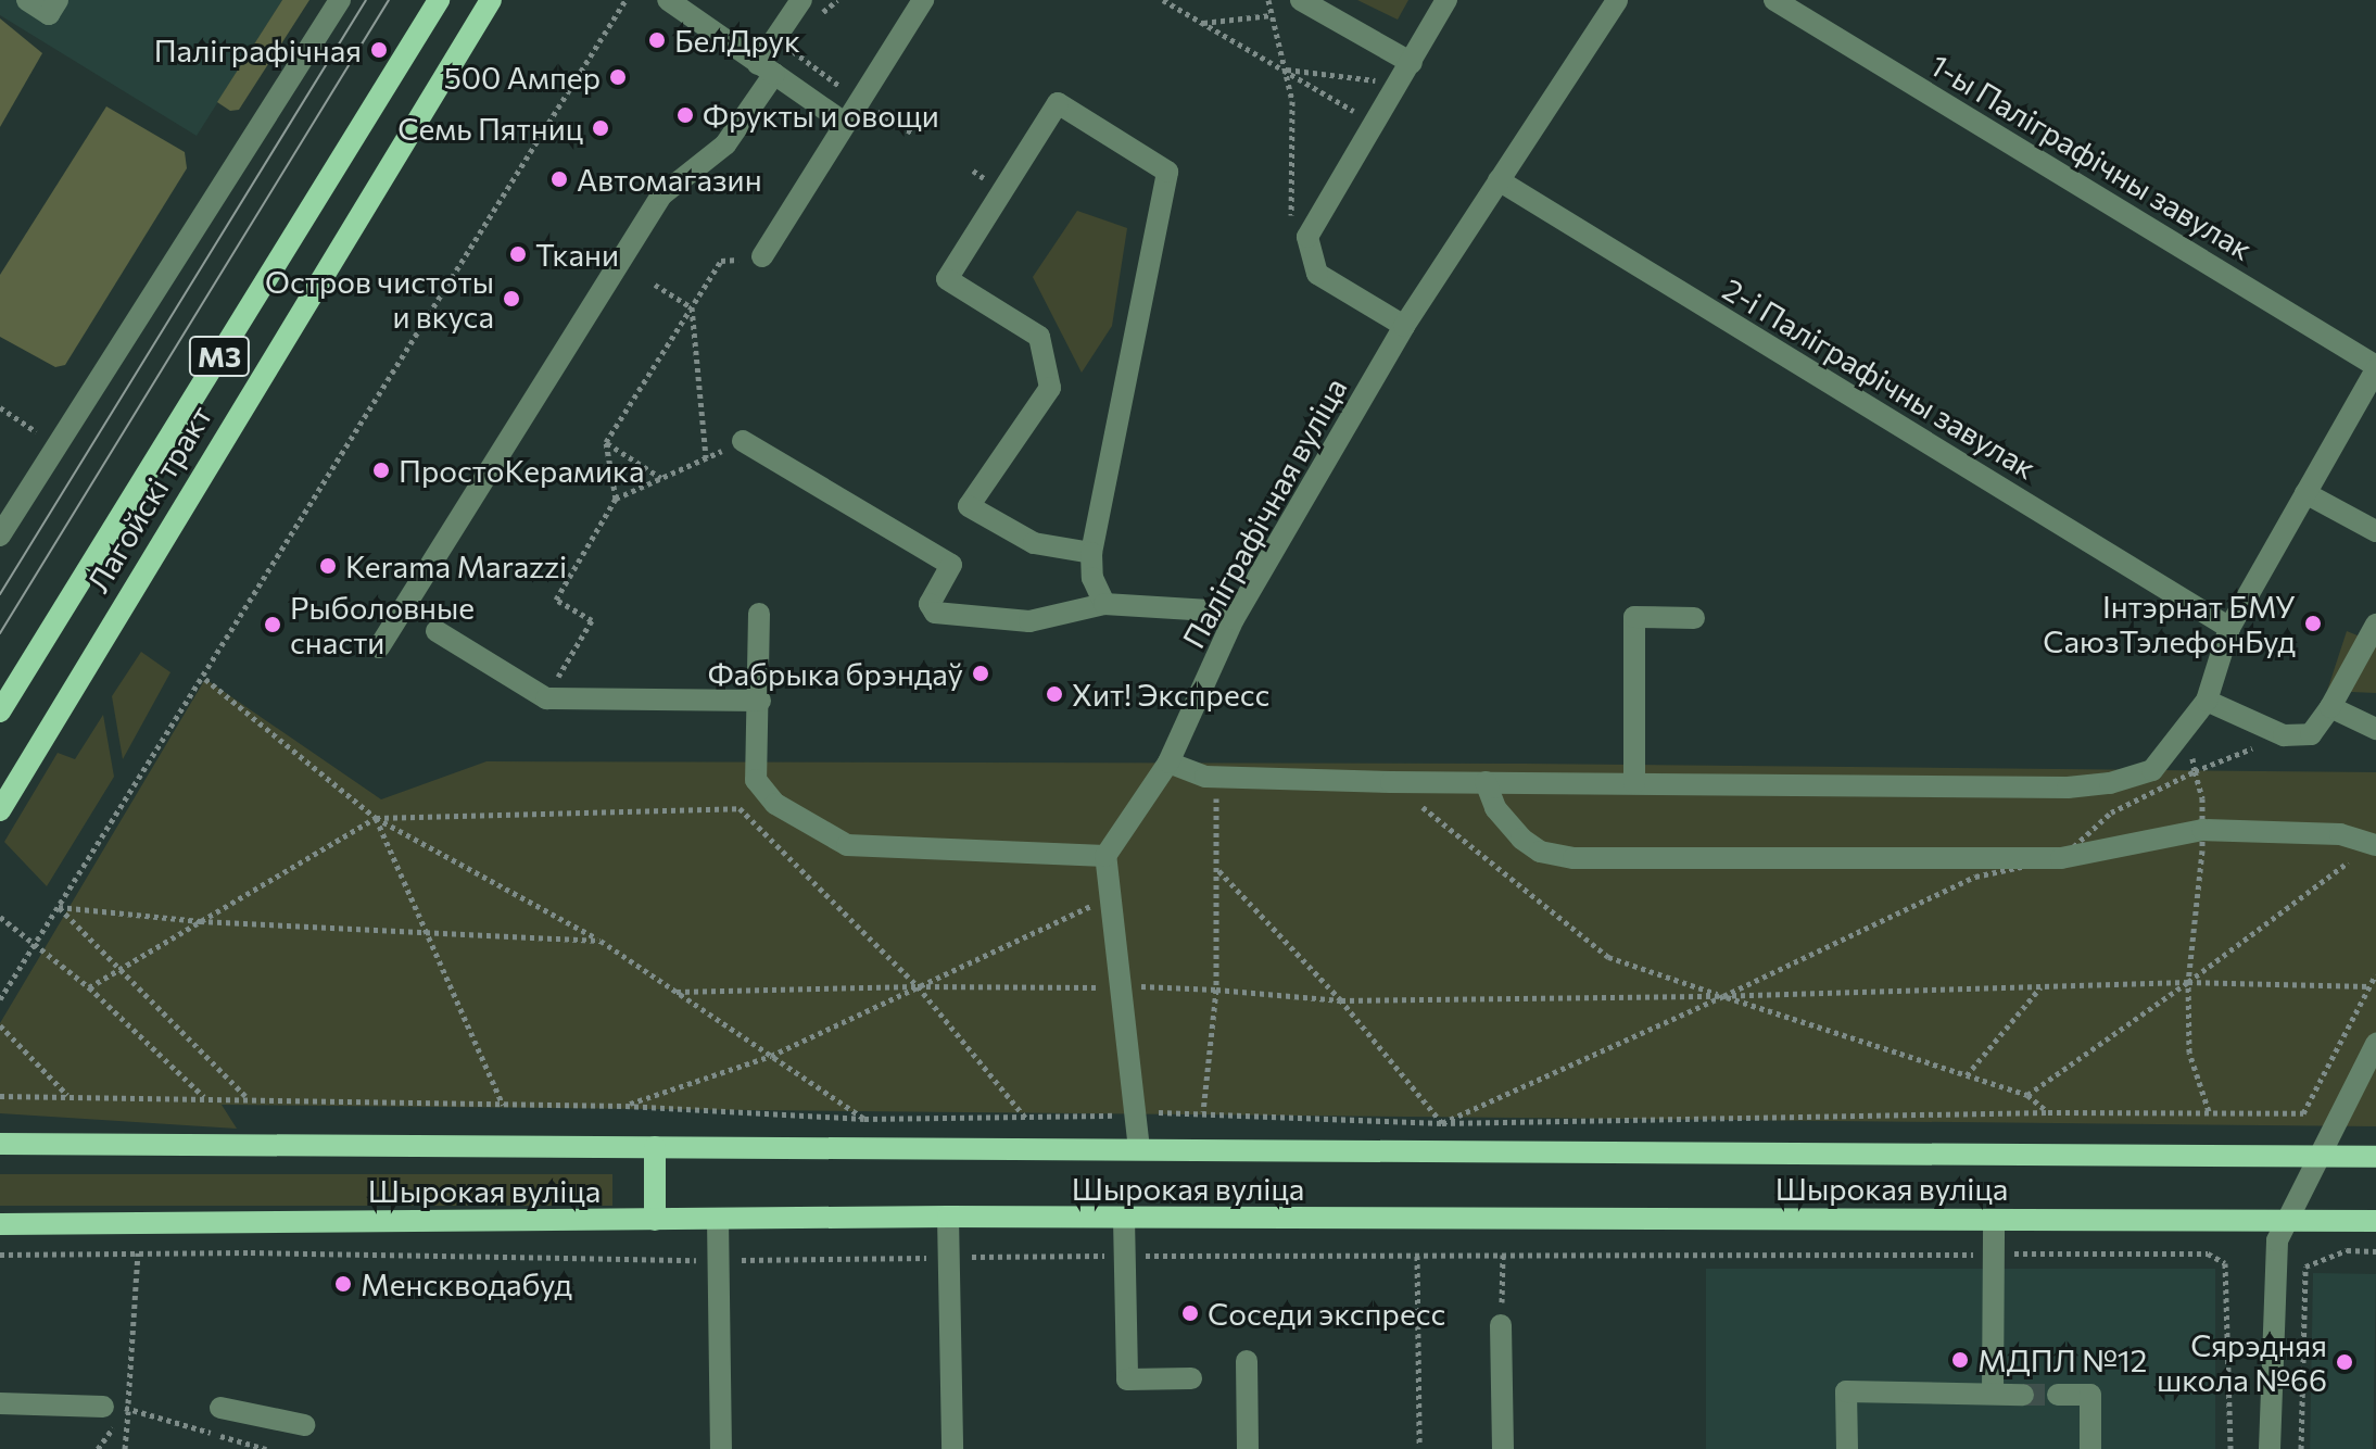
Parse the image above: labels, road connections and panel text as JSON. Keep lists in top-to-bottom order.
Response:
{
  "streets": {
    "main road": ["М3", "Лагойскі тракт", "Шырокая вуліца"],
    "street": ["1-ы Паліграфічны завулак", "2-і Паліграфічны завулак", "Паліграфічная вуліца"]
  },
  "crossings": [
    ["2-і Паліграфічны завулак", "Паліграфічная вуліца"]
  ],
  "places": [
    "БелДрук",
    "Паліграфічная",
    "500 Ампер",
    "Фрукты и овощи",
    "Семь Пятниц",
    "Автомагазин",
    "Ткани",
    "Остров чистоты и вкуса",
    "ПростоКерамика",
    "Kerama Marazzi",
    "Інтэрнат БМУ СаюзТэлефонБуд",
    "Рыболовные снасти",
    "Фабрыка брэндаў",
    "Хит! Экспресс",
    "Менскводабуд",
    "Соседи экспресс",
    "МДПЛ №12",
    "Сярэдняя школа №66"
  ]
}
